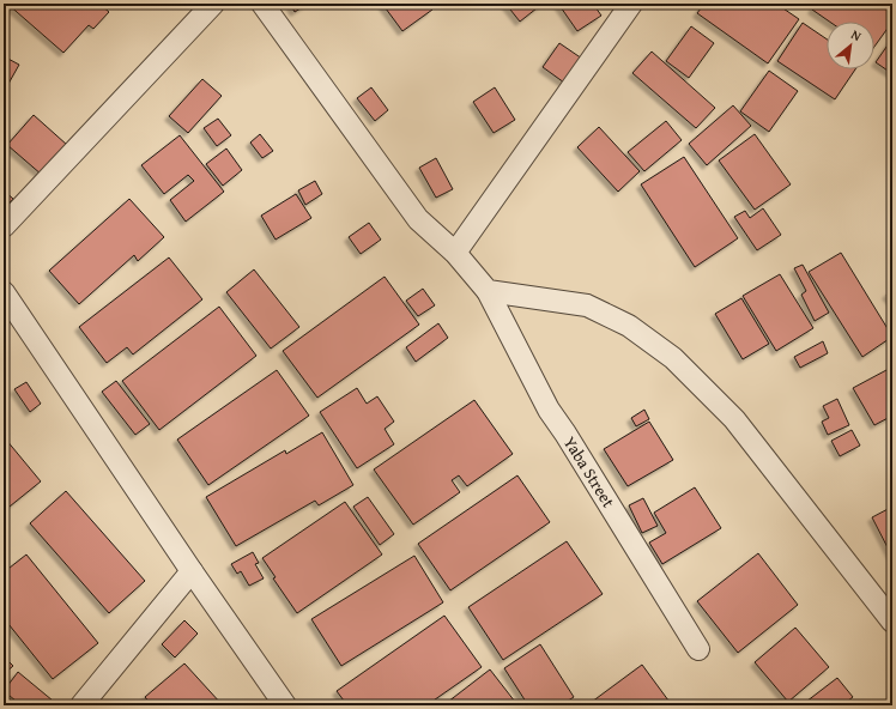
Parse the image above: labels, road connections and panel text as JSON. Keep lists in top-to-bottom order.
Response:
{
  "streets": {
    "street": ["Yaba Street"]
  },
  "north": "top right"
}
